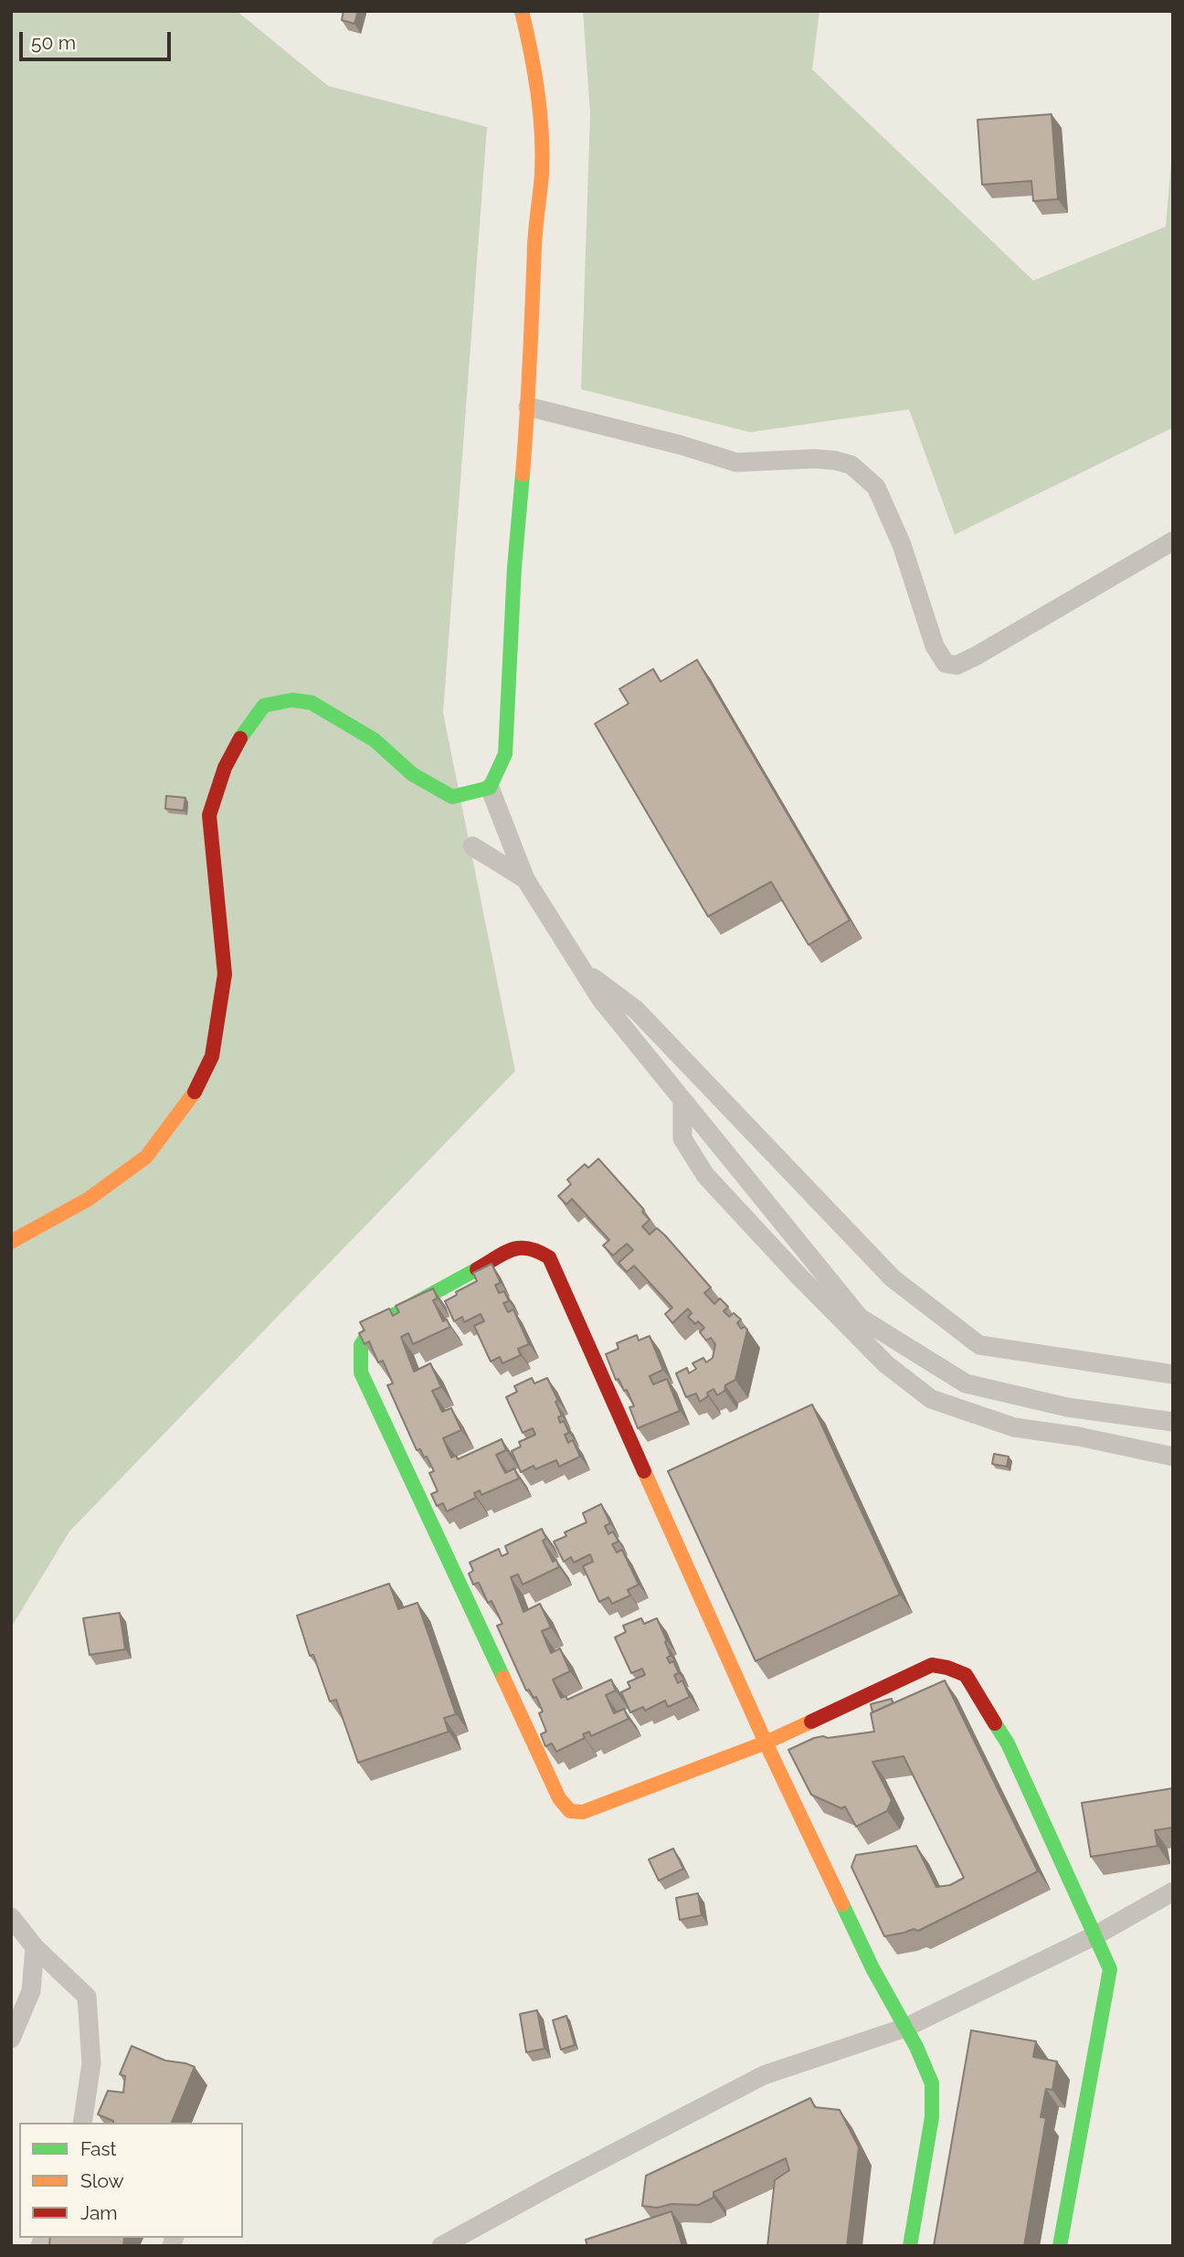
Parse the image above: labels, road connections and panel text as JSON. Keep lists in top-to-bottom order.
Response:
{
  "legend": ["Fast", "Slow", "Jam"],
  "scale_bar": "50 m"
}
